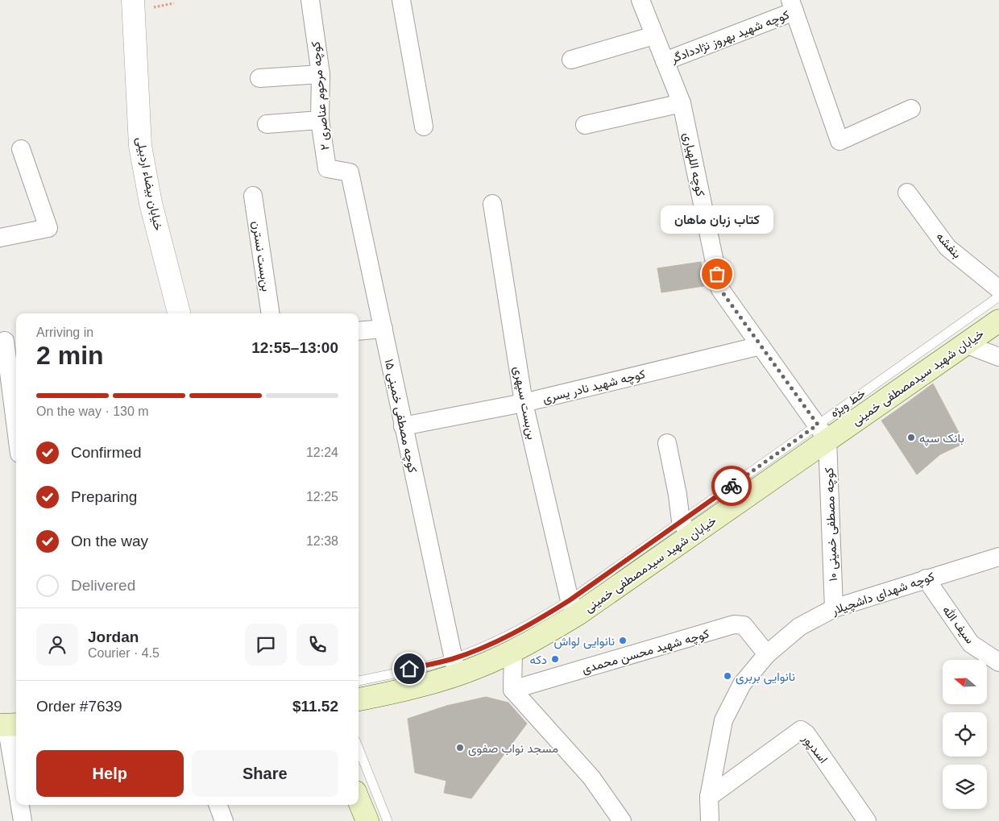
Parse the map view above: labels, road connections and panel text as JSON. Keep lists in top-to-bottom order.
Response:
{
  "streets": {
    "main road": ["خیابان شهید سیدمصطفی خمینی"],
    "street": [
      "کوچه شهید بهروز نژاددادگر",
      "کوچه مرحوم عناصری ۲",
      "کوچه اللهیاری",
      "خیابان بیضاء اردبیلی",
      "بنفشه",
      "بن‌بست نسترن",
      "کوچه شهید نادر یسری",
      "بن‌بست سپهری",
      "کوچه مصطفی خمینی ۱۵",
      "کوچه مصطفی خمینی ۱۰",
      "کوچه شهدای داشچیلار",
      "سیف الله",
      "کوچه شهید محسن محمدی",
      "اسدپور"
    ],
    "lane": ["خط ویژه"]
  },
  "crossings": [
    ["کوچه شهید بهروز نژاددادگر", "کوچه اللهیاری"],
    ["کوچه مرحوم عناصری ۲", "کوچه مصطفی خمینی ۱۵"],
    ["کوچه اللهیاری", "خیابان شهید سیدمصطفی خمینی"],
    ["کوچه اللهیاری", "کوچه شهید نادر یسری"],
    ["کوچه اللهیاری", "خط ویژه"],
    ["کوچه اللهیاری", "کوچه مصطفی خمینی ۱۰"],
    ["خیابان شهید سیدمصطفی خمینی", "بن‌بست سپهری"],
    ["خیابان شهید سیدمصطفی خمینی", "خط ویژه"],
    ["خیابان شهید سیدمصطفی خمینی", "کوچه مصطفی خمینی ۱۵"],
    ["خیابان شهید سیدمصطفی خمینی", "کوچه مصطفی خمینی ۱۰"],
    ["کوچه شهید نادر یسری", "بن‌بست سپهری"],
    ["کوچه شهید نادر یسری", "کوچه مصطفی خمینی ۱۵"],
    ["خط ویژه", "کوچه مصطفی خمینی ۱۰"],
    ["کوچه مصطفی خمینی ۱۰", "کوچه شهدای داشچیلار"],
    ["کوچه شهدای داشچیلار", "سیف الله"],
    ["کوچه شهدای داشچیلار", "کوچه شهید محسن محمدی"],
    ["کوچه شهدای داشچیلار", "اسدپور"]
  ],
  "places": [
    "کتاب زبان ماهان",
    "بانک سپه",
    "نانوایی لواش",
    "دکه",
    "نانوایی بربری",
    "مسجد نواب صفوی"
  ],
  "north": "left",
  "page": {
    "bubble": "کتاب زبان ماهان",
    "heading": ["2 min", "Arriving in", "12:55–13:00"],
    "panel": [
      "Jordan",
      "Courier · 4.5",
      "Order #7639",
      "$11.52"
    ],
    "bar": "On the way · 130 m",
    "list": [
      ["Confirmed", "12:24"],
      ["Preparing", "12:25"],
      ["On the way", "12:38"],
      "Delivered"
    ],
    "buttons": ["Help", "Share"]
  }
}
